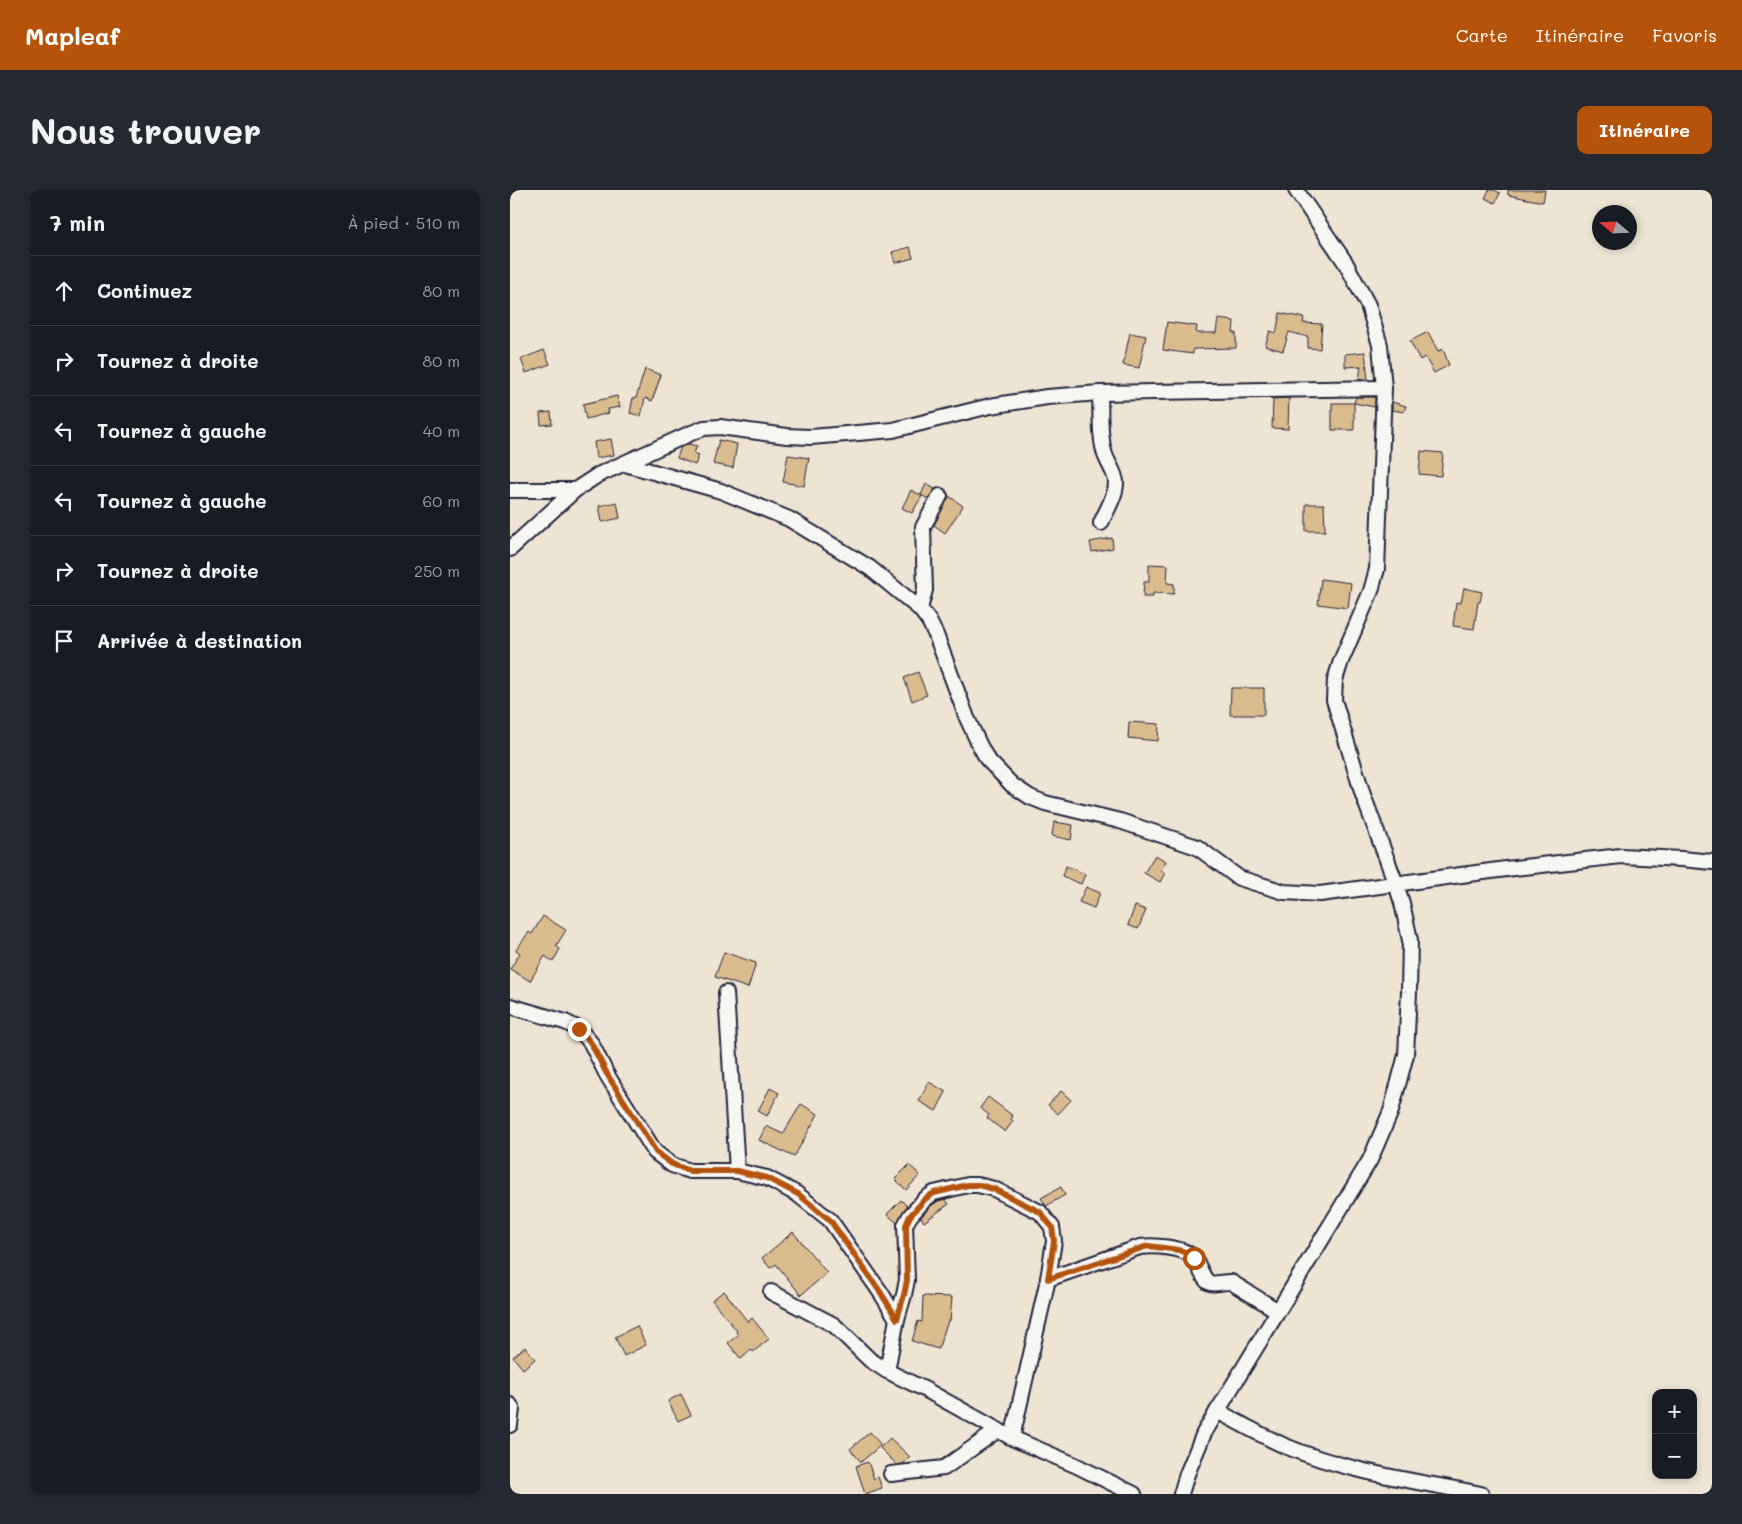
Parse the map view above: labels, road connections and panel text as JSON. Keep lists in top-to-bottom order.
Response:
{
  "north": "left",
  "page": {
    "header": "Mapleaf",
    "nav": ["Carte", "Itinéraire", "Favoris"],
    "buttons": "Itinéraire",
    "title": "Nous trouver",
    "heading": ["7 min", "À pied · 510 m"],
    "list": [
      ["Continuez", "80 m"],
      ["Tournez à droite", "80 m"],
      ["Tournez à gauche", "40 m"],
      ["Tournez à gauche", "60 m"],
      ["Tournez à droite", "250 m"],
      "Arrivée à destination"
    ],
    "map_buttons": ["+", "−"]
  }
}
